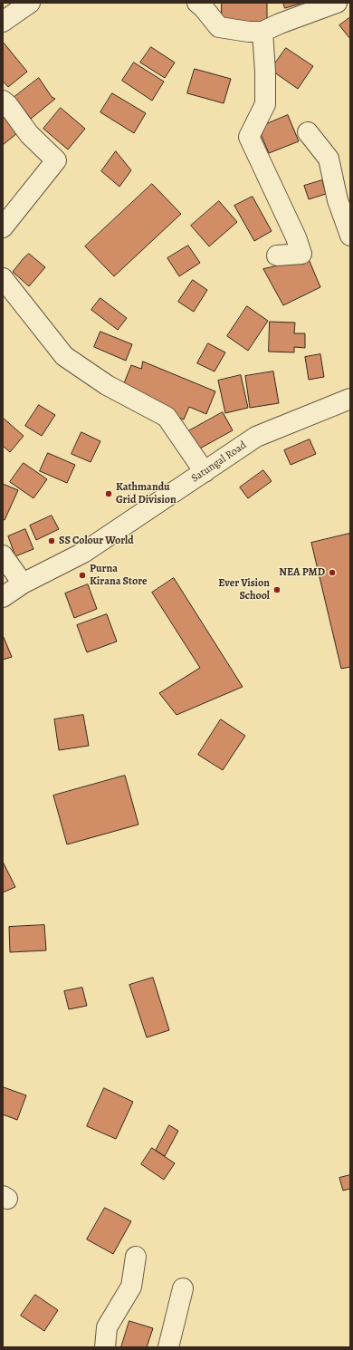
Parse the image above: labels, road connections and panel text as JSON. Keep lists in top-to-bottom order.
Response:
{
  "streets": {
    "street": ["Satungal Road"]
  },
  "places": [
    "Kathmandu Grid Division",
    "SS Colour World",
    "NEA PMD",
    "Purna Kirana Store",
    "Ever Vision School"
  ]
}
